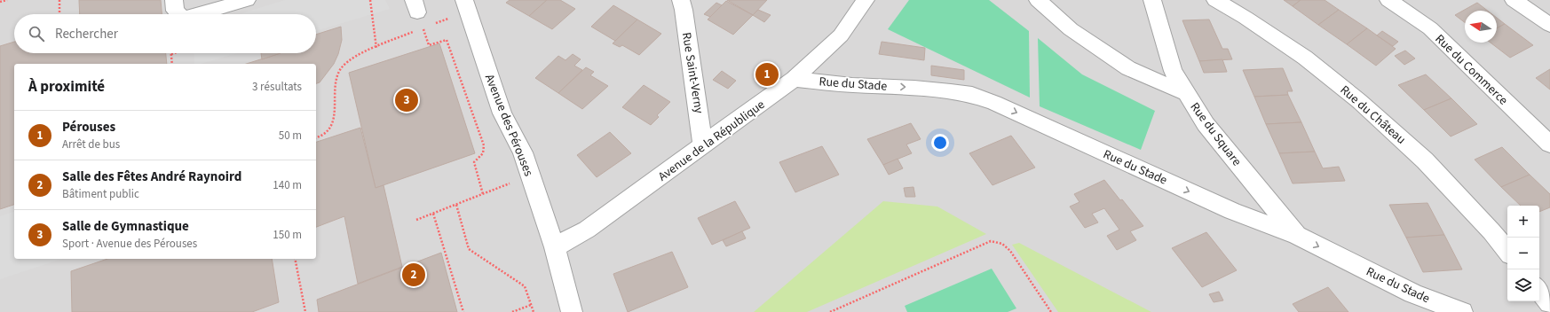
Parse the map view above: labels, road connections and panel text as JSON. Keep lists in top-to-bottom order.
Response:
{
  "streets": {
    "street": [
      "Rue du Commerce",
      "Rue Saint-Verny",
      "Rue du Stade",
      "Rue du Château",
      "Avenue des Pérouses",
      "Rue du Square",
      "Avenue de la République"
    ]
  },
  "crossings": [
    ["Rue Saint-Verny", "Avenue de la République"],
    ["Rue du Stade", "Rue du Square"],
    ["Rue du Stade", "Avenue de la République"],
    ["Avenue des Pérouses", "Avenue de la République"]
  ],
  "one_way": ["Rue du Stade"],
  "north": "left",
  "page": {
    "search": "Rechercher",
    "pins": ["1", "3", "2"],
    "heading": ["À proximité", "3 résultats"],
    "list": [
      {
        "mark": "1",
        "name": "Pérouses",
        "note": "Arrêt de bus",
        "value": "50 m"
      },
      {
        "mark": "2",
        "name": "Salle des Fêtes André Raynoird",
        "note": "Bâtiment public",
        "value": "140 m"
      },
      {
        "mark": "3",
        "name": "Salle de Gymnastique",
        "note": "Sport · Avenue des Pérouses",
        "value": "150 m"
      }
    ],
    "map_buttons": ["+", "−"]
  }
}
